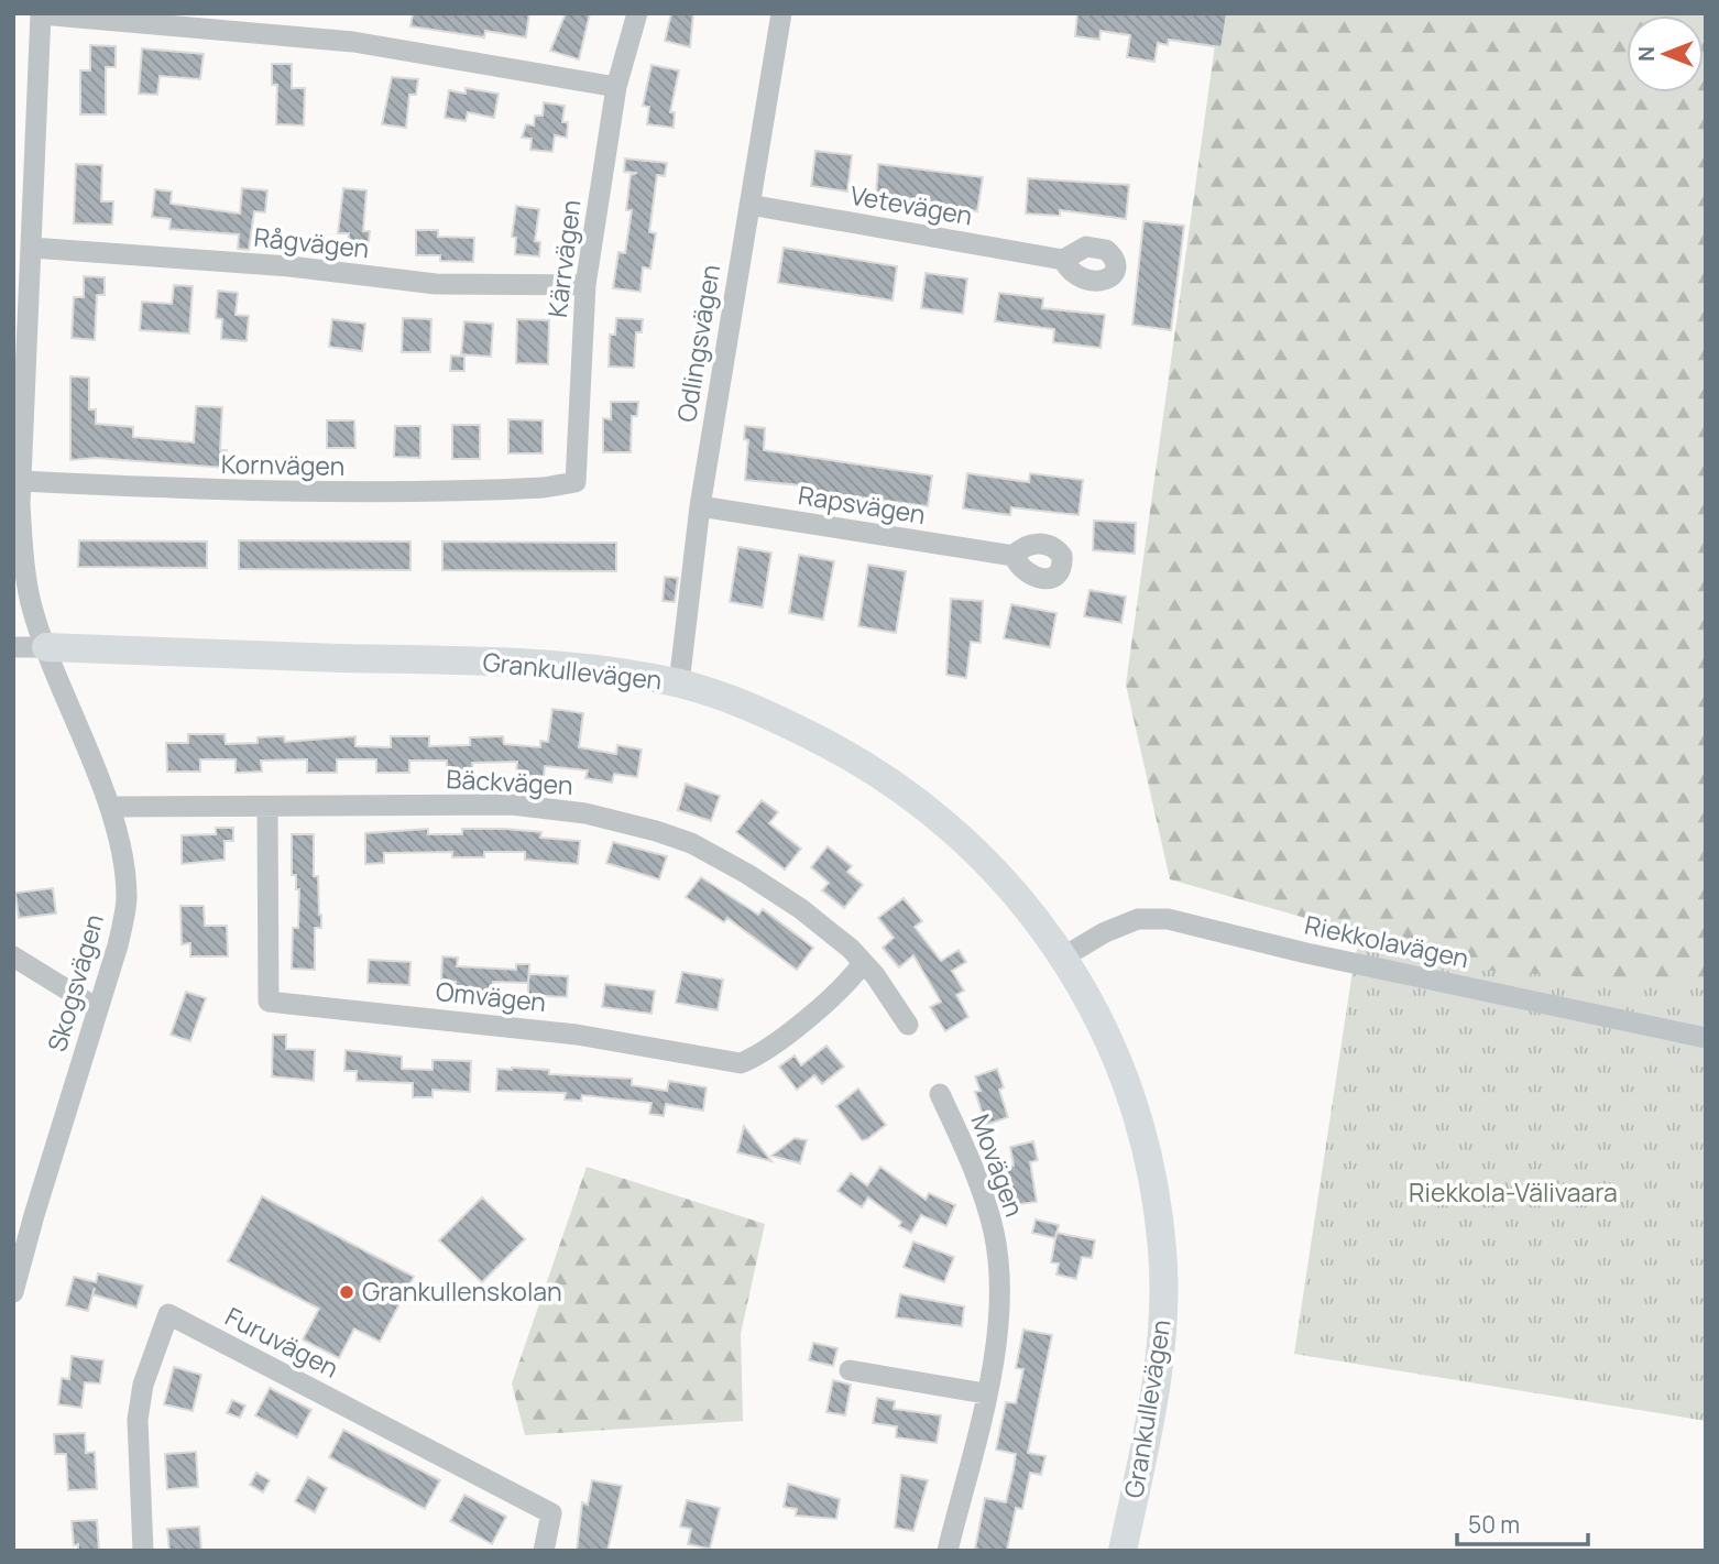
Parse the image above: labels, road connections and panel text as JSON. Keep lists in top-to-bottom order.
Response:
{
  "streets": {
    "street": [
      "Vetevägen",
      "Rågvägen",
      "Kärrvägen",
      "Odlingsvägen",
      "Kornvägen",
      "Rapsvägen",
      "Grankullevägen",
      "Bäckvägen",
      "Riekkolavägen",
      "Skogsvägen",
      "Omvägen",
      "Movägen",
      "Furuvägen"
    ]
  },
  "crossings": [
    ["Vetevägen", "Odlingsvägen"],
    ["Rågvägen", "Kärrvägen"],
    ["Rågvägen", "Skogsvägen"],
    ["Kärrvägen", "Kornvägen"],
    ["Odlingsvägen", "Rapsvägen"],
    ["Odlingsvägen", "Grankullevägen"],
    ["Kornvägen", "Skogsvägen"],
    ["Grankullevägen", "Riekkolavägen"],
    ["Grankullevägen", "Skogsvägen"],
    ["Bäckvägen", "Skogsvägen"],
    ["Bäckvägen", "Omvägen"]
  ],
  "parks": ["Riekkola-Välivaara"],
  "places": ["Grankullenskolan"],
  "scale_bar": "50 m",
  "north": "left"
}
